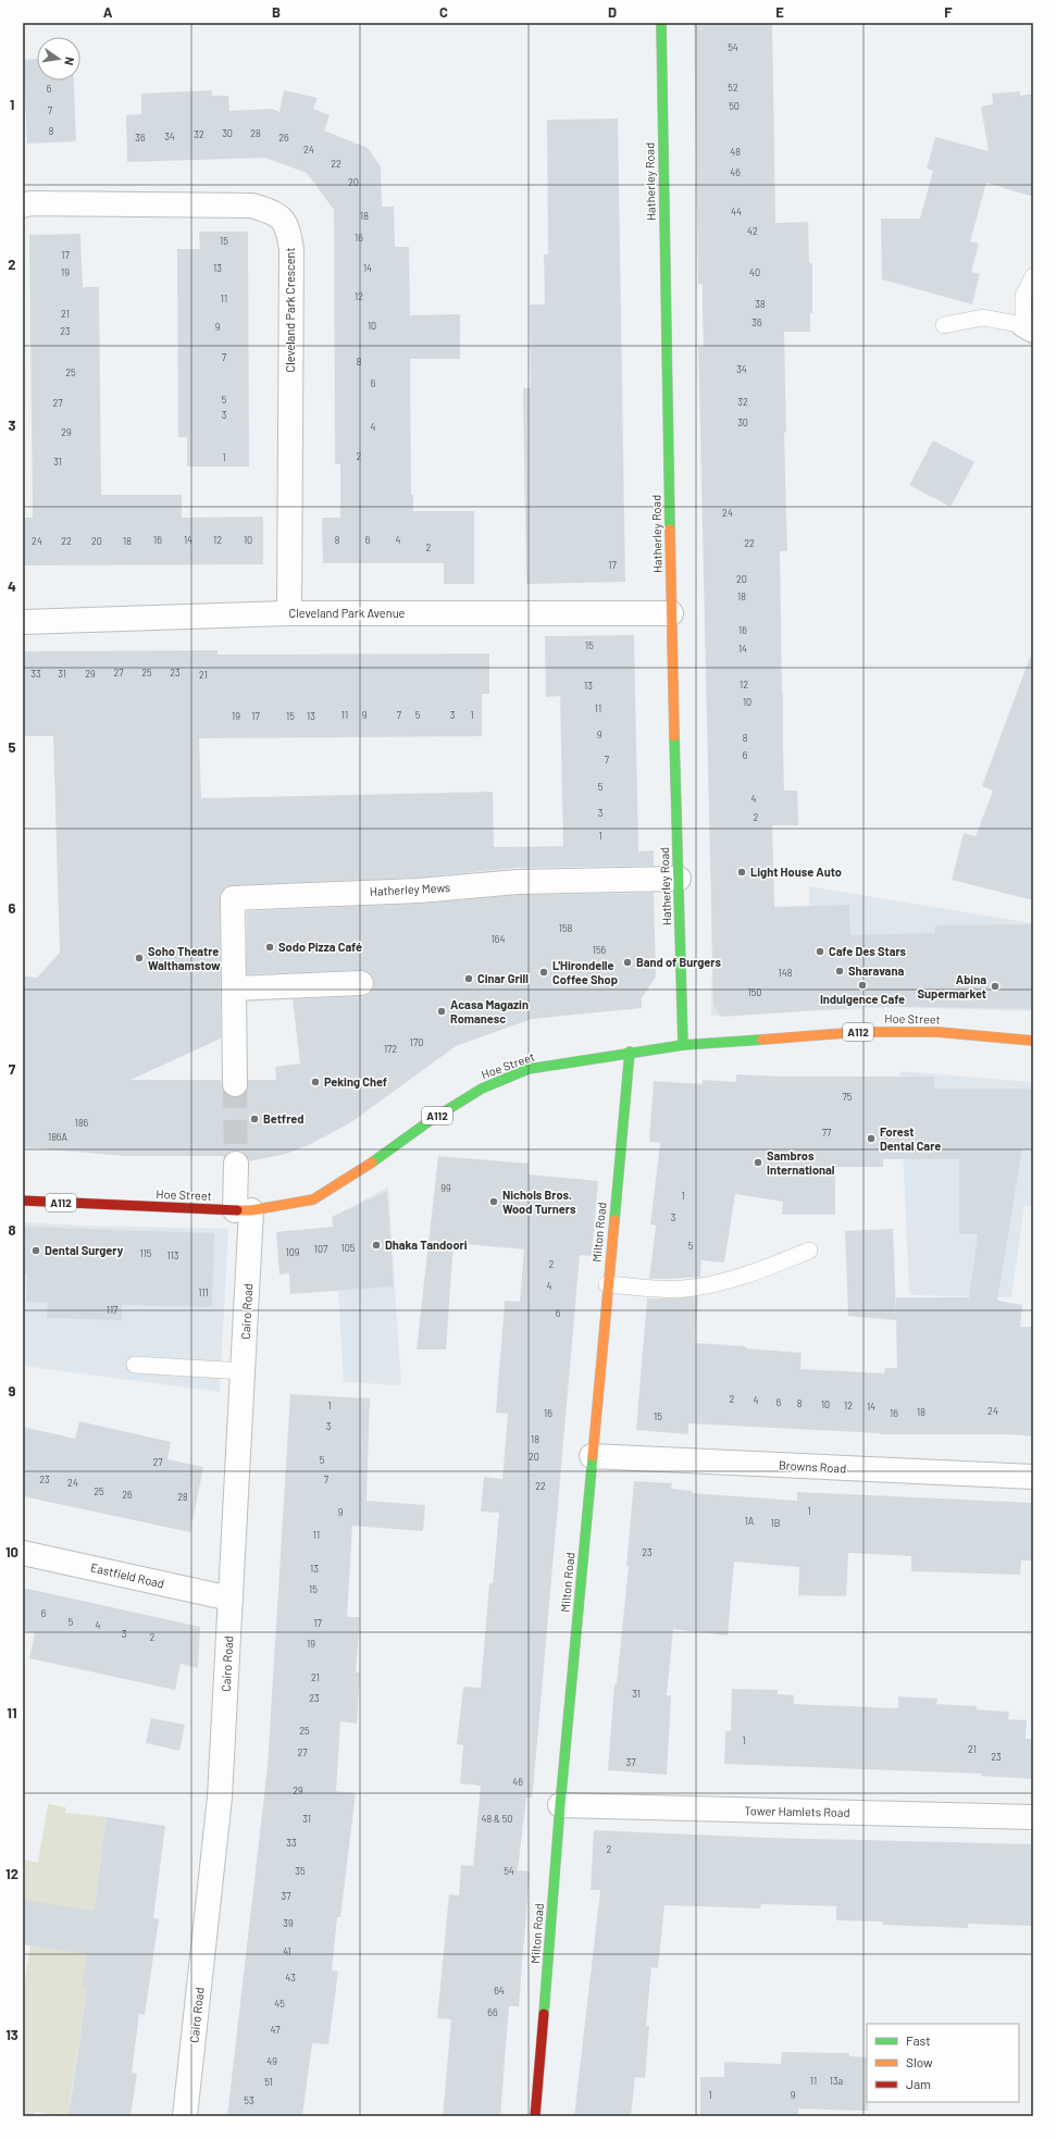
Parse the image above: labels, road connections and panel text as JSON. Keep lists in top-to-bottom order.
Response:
{
  "streets": {
    "street": [
      "Hatherley Road",
      "Cleveland Park Crescent",
      "Cleveland Park Avenue",
      "Hatherley Mews",
      "Hoe Street",
      "A112",
      "Milton Road",
      "Cairo Road",
      "Browns Road",
      "Eastfield Road",
      "Tower Hamlets Road"
    ]
  },
  "crossings": [
    ["Hatherley Road", "Cleveland Park Avenue"],
    ["Hatherley Road", "Hatherley Mews"],
    ["Hatherley Road", "Hoe Street"],
    ["Cleveland Park Crescent", "Cleveland Park Avenue"],
    ["Hoe Street", "Milton Road"],
    ["Hoe Street", "Cairo Road"],
    ["Milton Road", "Browns Road"],
    ["Milton Road", "Tower Hamlets Road"],
    ["Cairo Road", "Eastfield Road"]
  ],
  "places": [
    "Light House Auto",
    "Sodo Pizza Café",
    "Cafe Des Stars",
    "Soho Theatre Walthamstow",
    "Band of Burgers",
    "Sharavana",
    "L'Hirondelle Coffee Shop",
    "Cinar Grill",
    "Indulgence Cafe",
    "Abina Supermarket",
    "Acasa Magazin Romanesc",
    "Peking Chef",
    "Betfred",
    "Forest Dental Care",
    "Sambros International",
    "Nichols Bros. Wood Turners",
    "Dhaka Tandoori",
    "Dental Surgery"
  ],
  "house_numbers": [
    "54",
    "52",
    "6",
    "50",
    "7",
    "8",
    "30",
    "28",
    "32",
    "34",
    "36",
    "26",
    "24",
    "48",
    "22",
    "46",
    "20",
    "44",
    "18",
    "42",
    "16",
    "15",
    "17",
    "13",
    "14",
    "19",
    "40",
    "12",
    "11",
    "38",
    "21",
    "36",
    "10",
    "9",
    "23",
    "7",
    "8",
    "34",
    "25",
    "6",
    "5",
    "32",
    "27",
    "3",
    "30",
    "4",
    "29",
    "2",
    "1",
    "31",
    "24",
    "16",
    "14",
    "12",
    "10",
    "8",
    "6",
    "4",
    "24",
    "22",
    "20",
    "18",
    "22",
    "2",
    "17",
    "20",
    "18",
    "16",
    "15",
    "14",
    "27",
    "25",
    "23",
    "33",
    "31",
    "29",
    "21",
    "12",
    "13",
    "10",
    "11",
    "11",
    "9",
    "7",
    "5",
    "3",
    "1",
    "19",
    "17",
    "15",
    "13",
    "9",
    "8",
    "6",
    "7",
    "5",
    "4",
    "3",
    "2",
    "1",
    "158",
    "164",
    "156",
    "148",
    "150",
    "170",
    "172",
    "75",
    "186",
    "77",
    "186A",
    "99",
    "1",
    "3",
    "5",
    "105",
    "107",
    "109",
    "115",
    "113",
    "2",
    "4",
    "111",
    "117",
    "6",
    "2",
    "4",
    "6",
    "8",
    "10",
    "1",
    "12",
    "14",
    "24",
    "18",
    "16",
    "16",
    "15",
    "3",
    "18",
    "20",
    "5",
    "27",
    "23",
    "7",
    "24",
    "22",
    "25",
    "26",
    "28",
    "1",
    "9",
    "1A",
    "1B",
    "11",
    "23",
    "13",
    "15",
    "6",
    "5",
    "17",
    "4",
    "3",
    "2",
    "19",
    "21",
    "31",
    "23",
    "25",
    "1",
    "21",
    "27",
    "23",
    "37",
    "46",
    "29",
    "31",
    "48 & 50",
    "33",
    "2",
    "35",
    "54",
    "37",
    "39",
    "41",
    "43",
    "64",
    "45",
    "66",
    "47",
    "49",
    "11",
    "13a",
    "51",
    "1",
    "9",
    "53"
  ],
  "legend": ["Fast", "Slow", "Jam"],
  "north": "right",
  "grid": {
    "columns": [
      "A",
      "B",
      "C",
      "D",
      "E",
      "F"
    ],
    "rows": [
      "1",
      "2",
      "3",
      "4",
      "5",
      "6",
      "7",
      "8",
      "9",
      "10",
      "11",
      "12",
      "13"
    ]
  }
}
